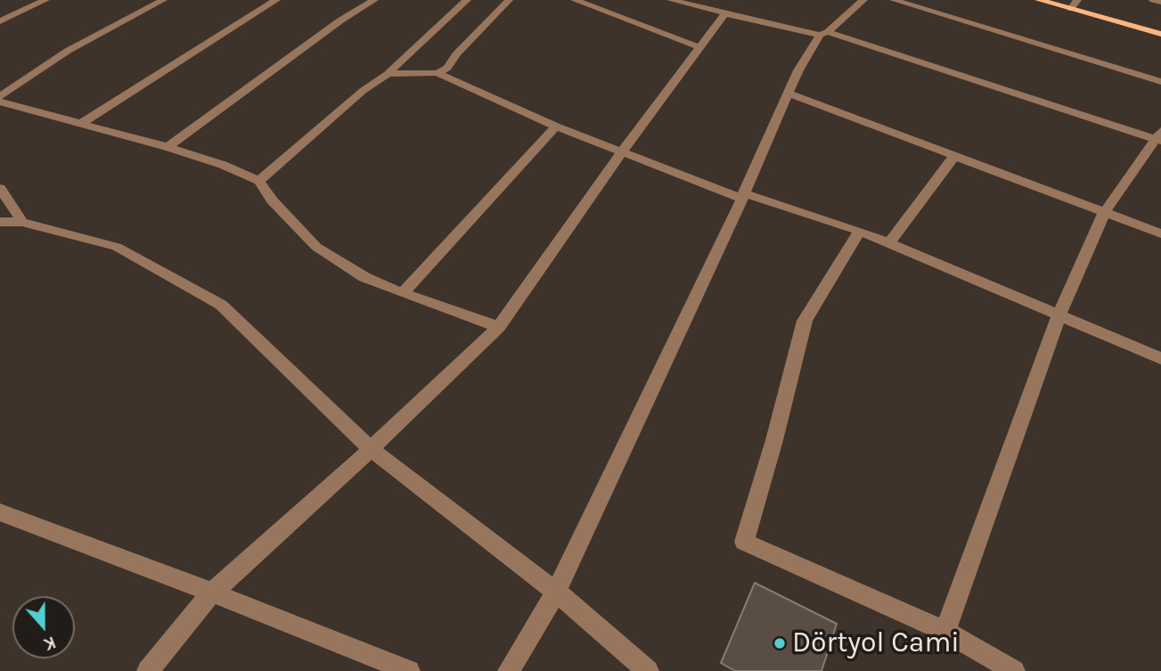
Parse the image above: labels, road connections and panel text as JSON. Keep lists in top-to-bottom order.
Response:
{
  "places": ["Dörtyol Cami"],
  "north": "bottom"
}
